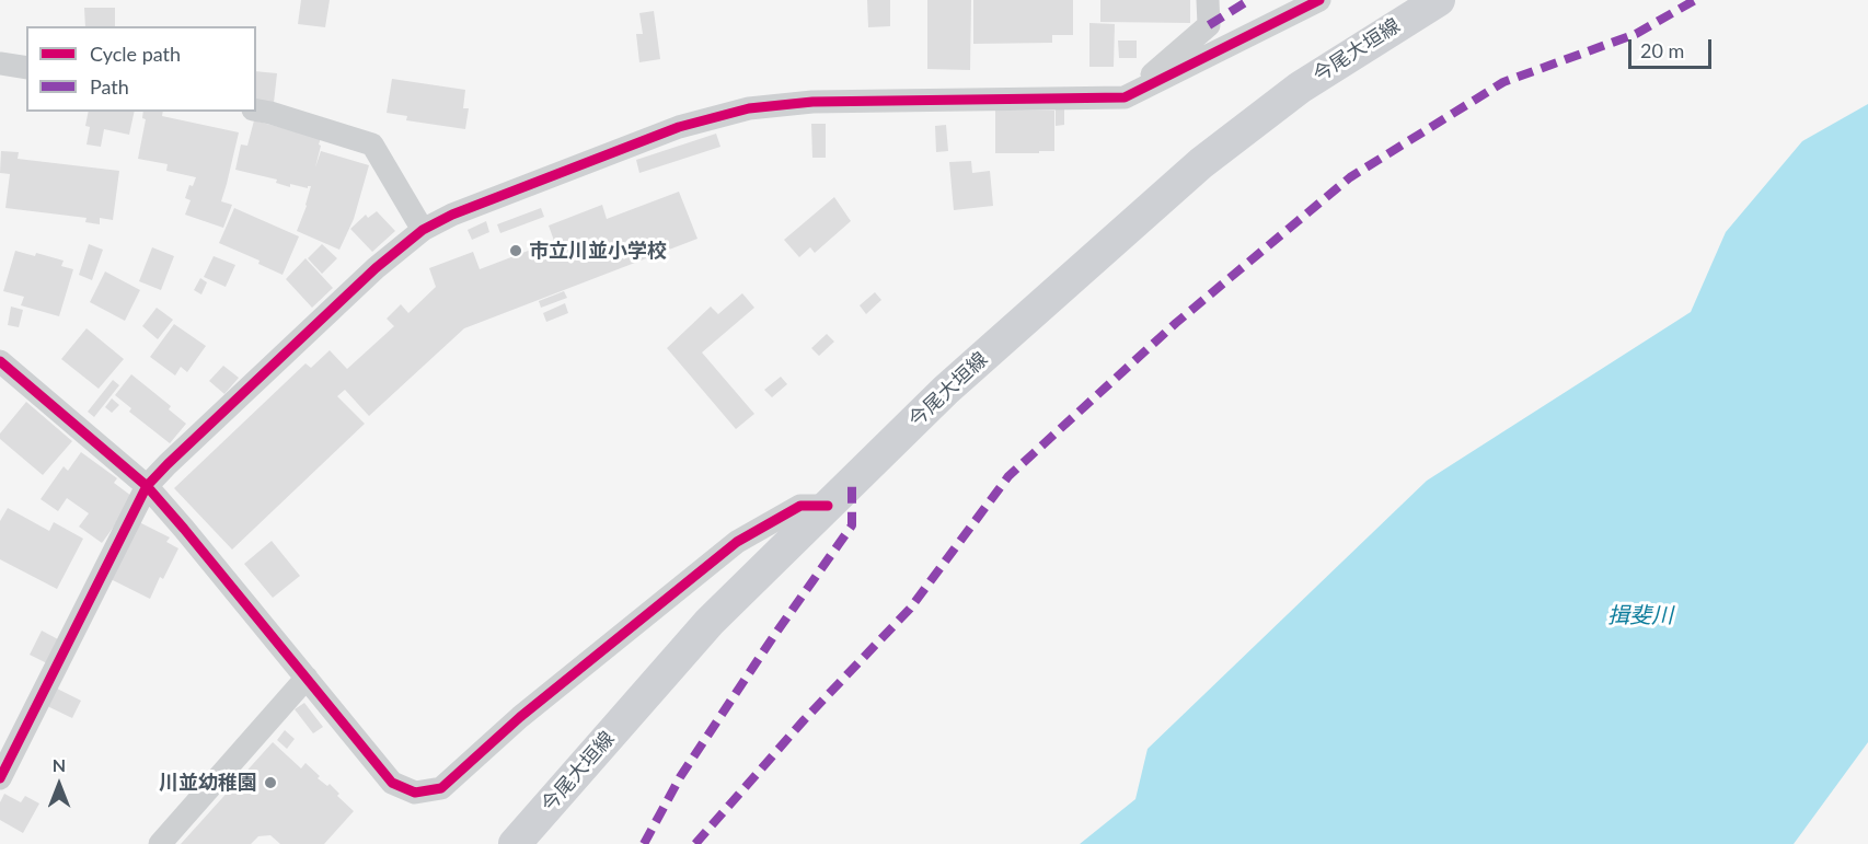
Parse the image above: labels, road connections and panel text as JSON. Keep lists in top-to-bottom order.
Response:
{
  "streets": {
    "main road": ["今尾大垣線"]
  },
  "water": ["揖斐川"],
  "places": ["市立川並小学校", "川並幼稚園"],
  "legend": ["Cycle path", "Path"],
  "scale_bar": "20 m",
  "north": "top"
}
